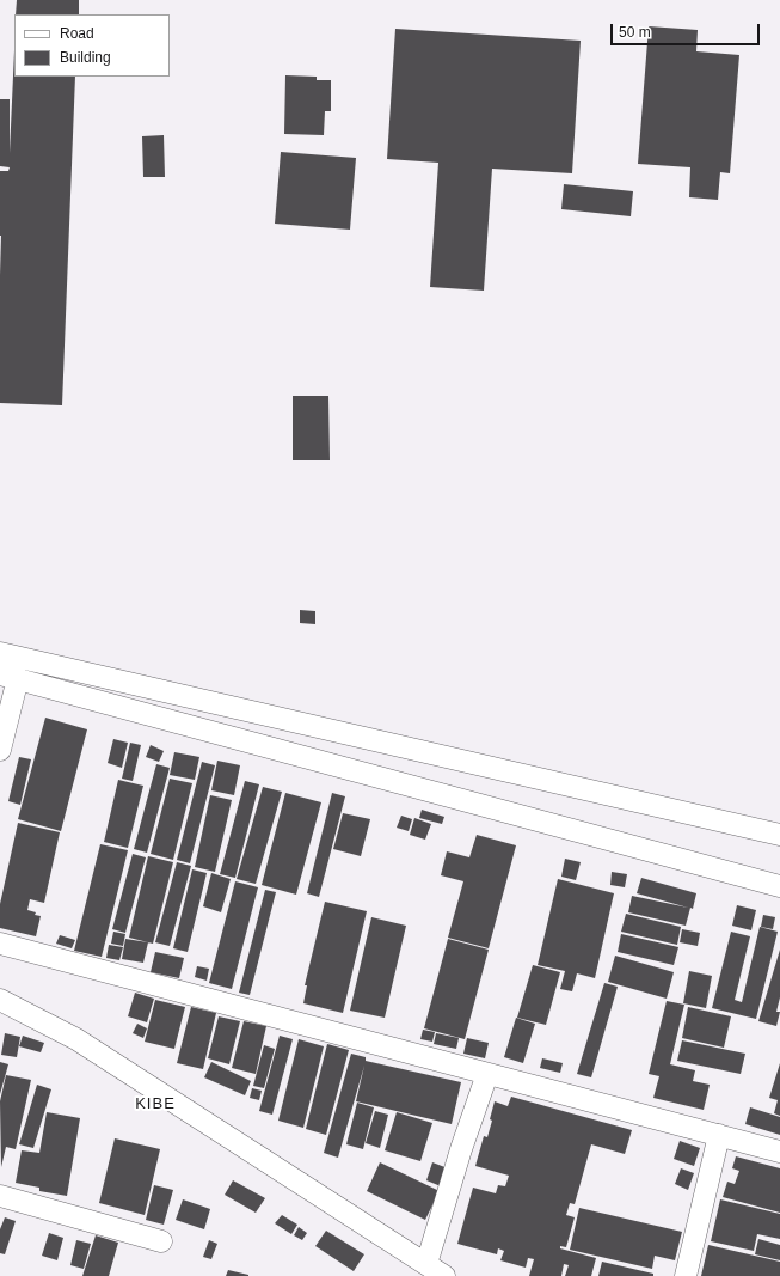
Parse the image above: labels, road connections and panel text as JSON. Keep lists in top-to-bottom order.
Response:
{
  "districts": ["KIBE"],
  "legend": ["Road", "Building"],
  "scale_bar": "50 m"
}
